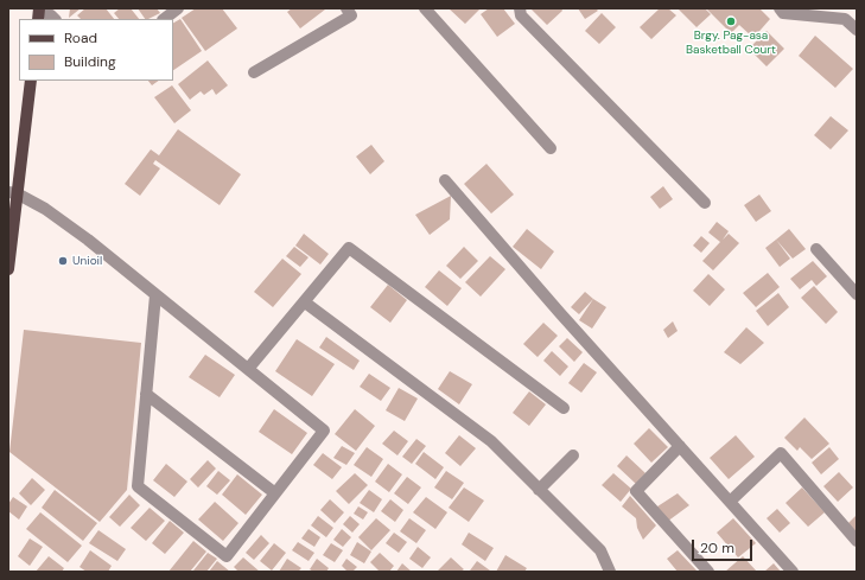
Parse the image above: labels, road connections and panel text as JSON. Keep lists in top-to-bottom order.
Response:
{
  "places": ["Brgy. Pag-asa Basketball Court", "Unioil"],
  "legend": ["Road", "Building"],
  "scale_bar": "20 m"
}
